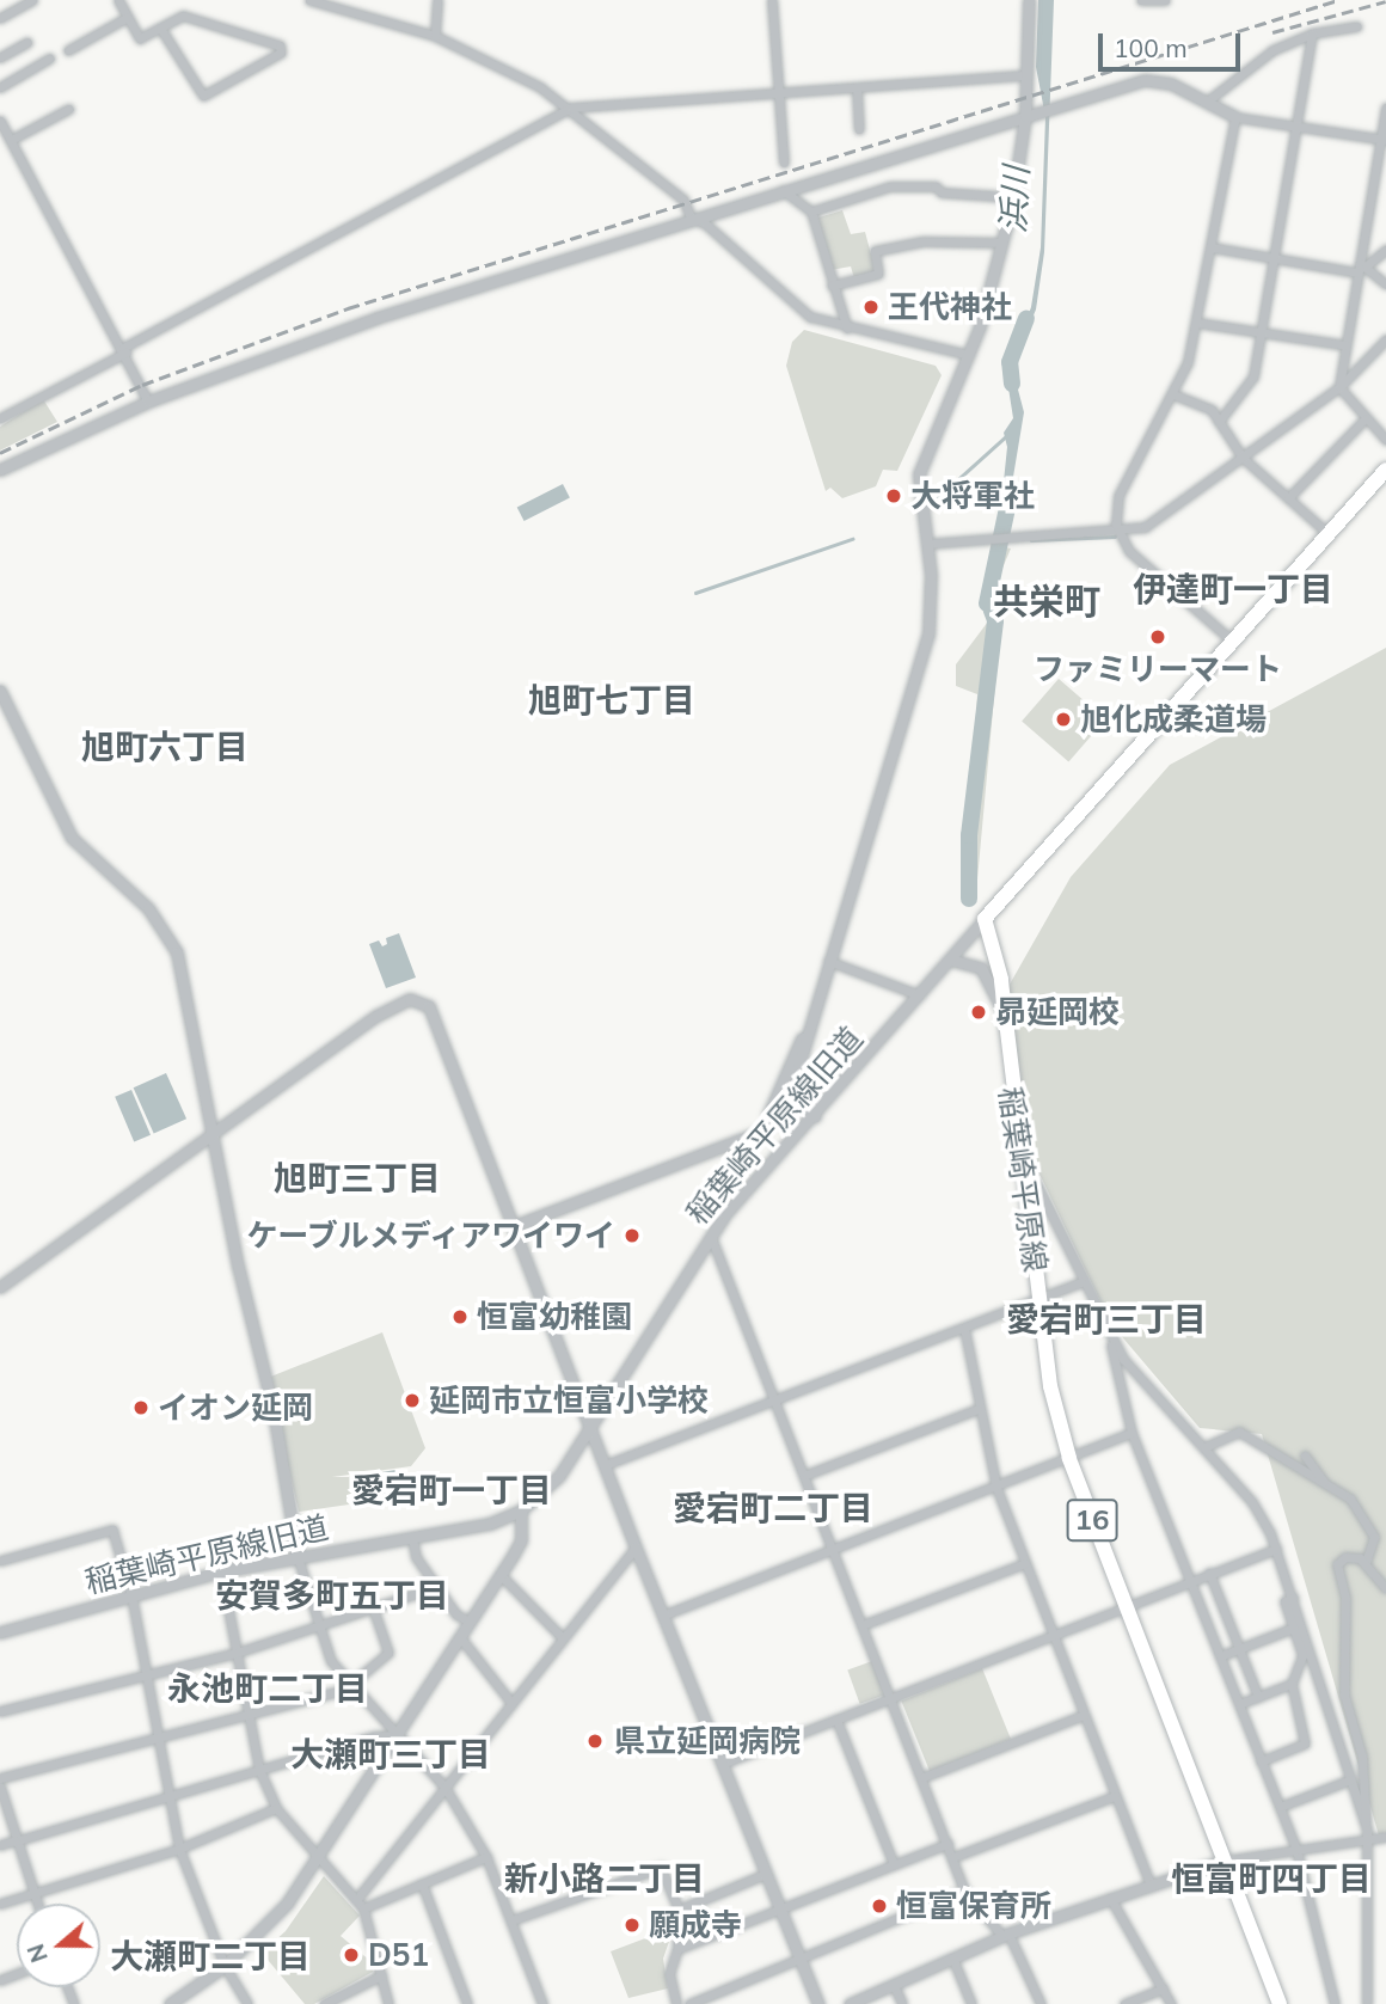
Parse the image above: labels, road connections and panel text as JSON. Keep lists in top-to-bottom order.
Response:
{
  "streets": {
    "main road": ["稲葉崎平原線", "16"],
    "street": ["稲葉崎平原線旧道"]
  },
  "crossings": [
    ["稲葉崎平原線旧道", "稲葉崎平原線"]
  ],
  "districts": [
    "伊達町一丁目",
    "共栄町",
    "旭町七丁目",
    "旭町六丁目",
    "旭町三丁目",
    "愛宕町三丁目",
    "愛宕町一丁目",
    "愛宕町二丁目",
    "安賀多町五丁目",
    "永池町二丁目",
    "大瀬町三丁目",
    "新小路二丁目",
    "恒富町四丁目",
    "大瀬町二丁目"
  ],
  "water": ["浜川"],
  "places": [
    "王代神社",
    "大将軍社",
    "ファミリーマート",
    "旭化成柔道場",
    "昴延岡校",
    "ケーブルメディアワイワイ",
    "恒富幼稚園",
    "延岡市立恒富小学校",
    "イオン延岡",
    "県立延岡病院",
    "恒富保育所",
    "願成寺",
    "D51"
  ],
  "scale_bar": "100 m",
  "north": "left"
}
